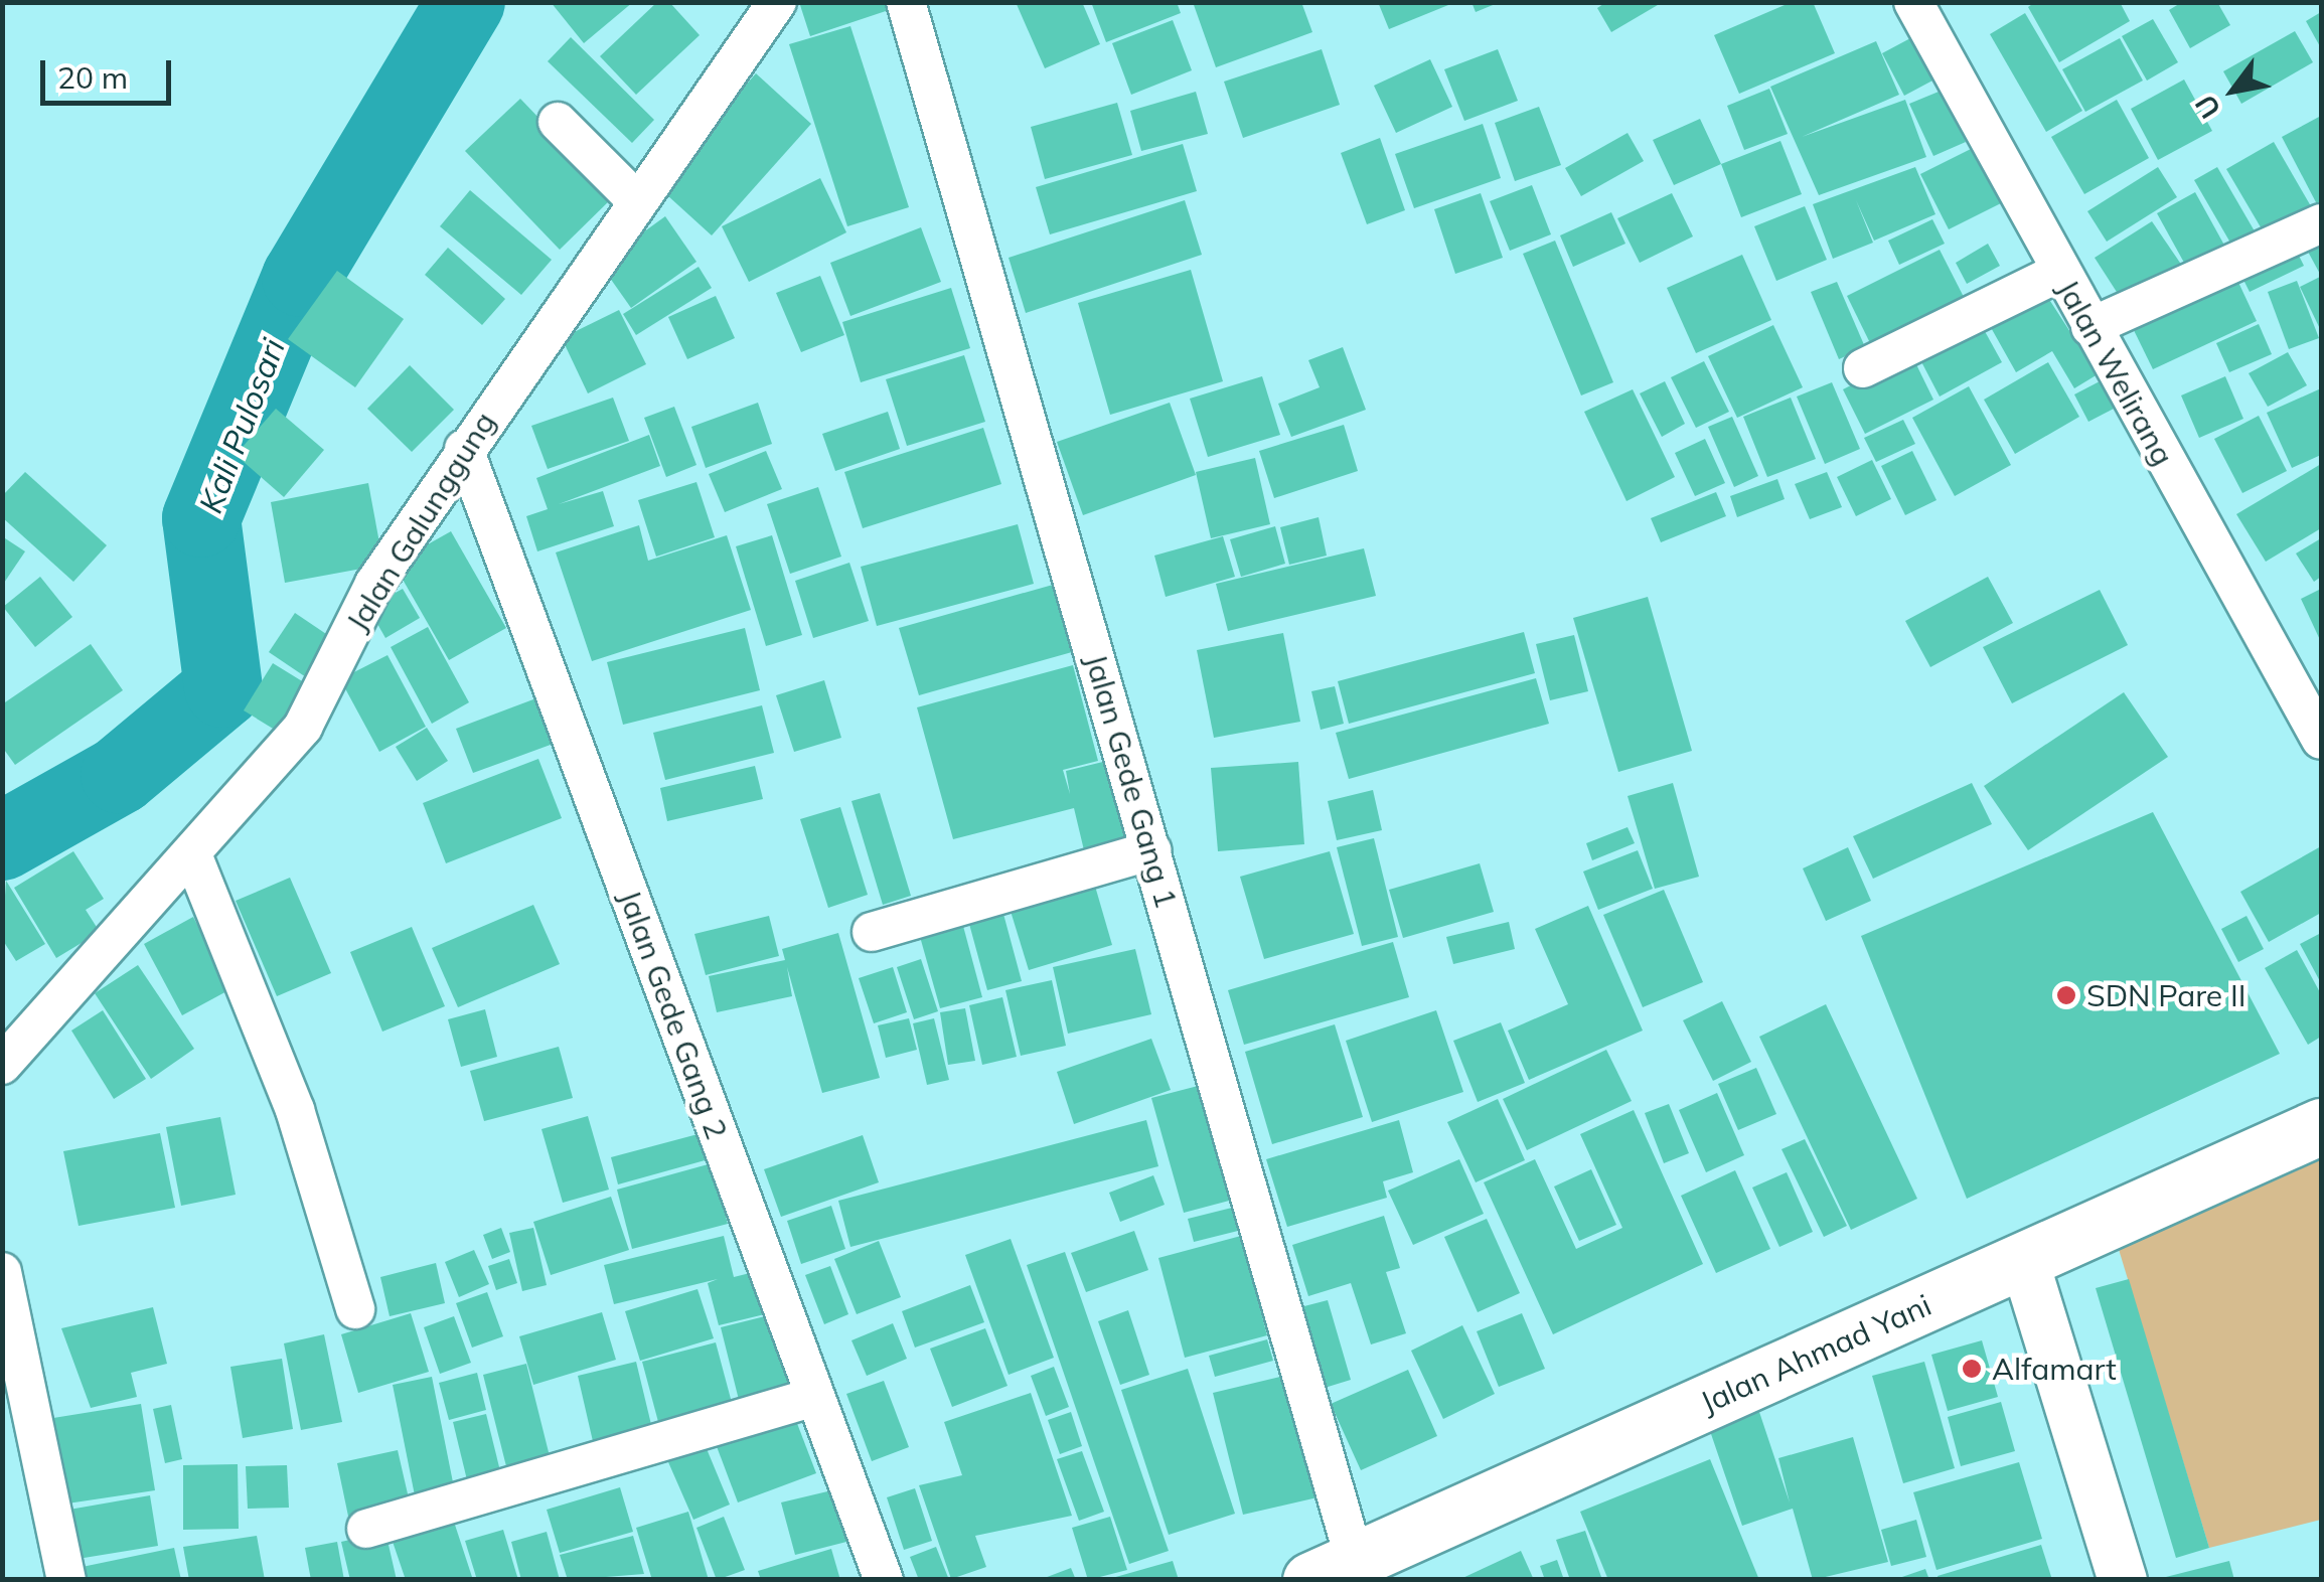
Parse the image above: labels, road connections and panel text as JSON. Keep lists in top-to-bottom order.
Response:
{
  "streets": {
    "main road": ["Jalan Ahmad Yani"],
    "street": [
      "Jalan Welirang",
      "Jalan Galunggung",
      "Jalan Gede Gang 1",
      "Jalan Gede Gang 2"
    ]
  },
  "crossings": [
    ["Jalan Galunggung", "Jalan Gede Gang 2"],
    ["Jalan Gede Gang 1", "Jalan Ahmad Yani"]
  ],
  "water": ["Kali Pulosari"],
  "places": ["SDN Pare II", "Alfamart"],
  "scale_bar": "20 m",
  "north": "bottom left"
}
